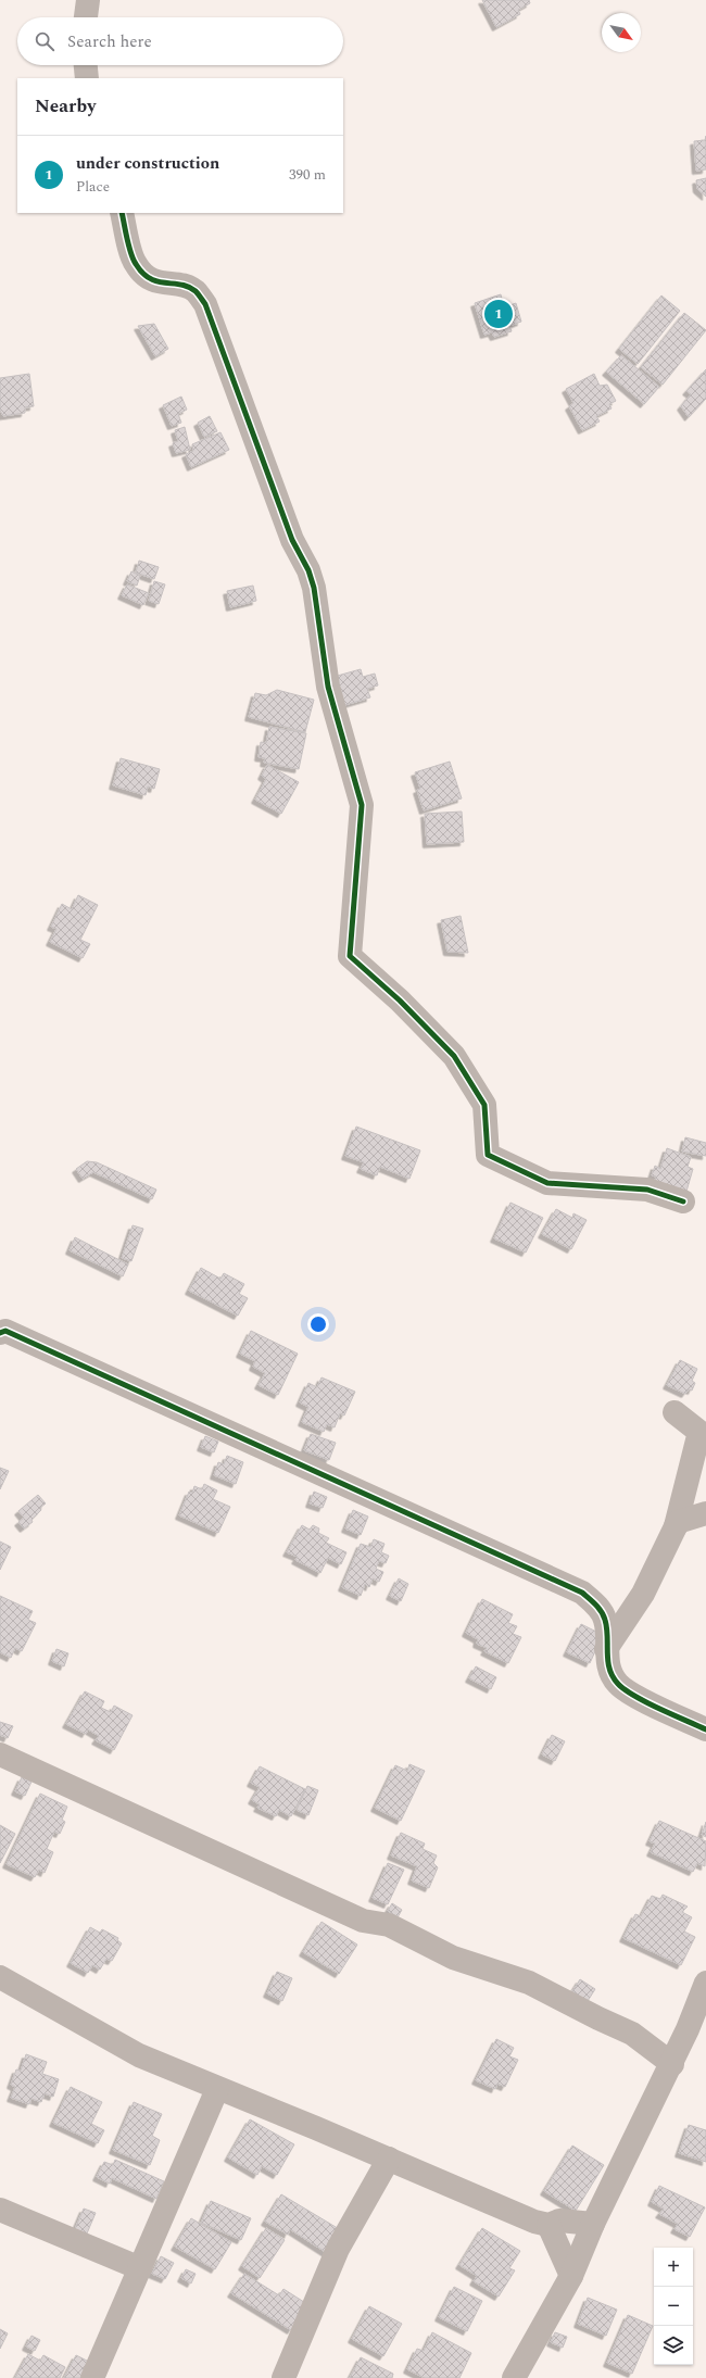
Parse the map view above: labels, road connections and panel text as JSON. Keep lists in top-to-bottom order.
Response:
{
  "north": "bottom right",
  "page": {
    "search": "Search here",
    "heading": "Nearby",
    "list": [
      {
        "mark": "1",
        "name": "under construction",
        "note": "Place",
        "value": "390 m"
      }
    ],
    "pins": "1",
    "map_buttons": ["+", "−"]
  }
}
